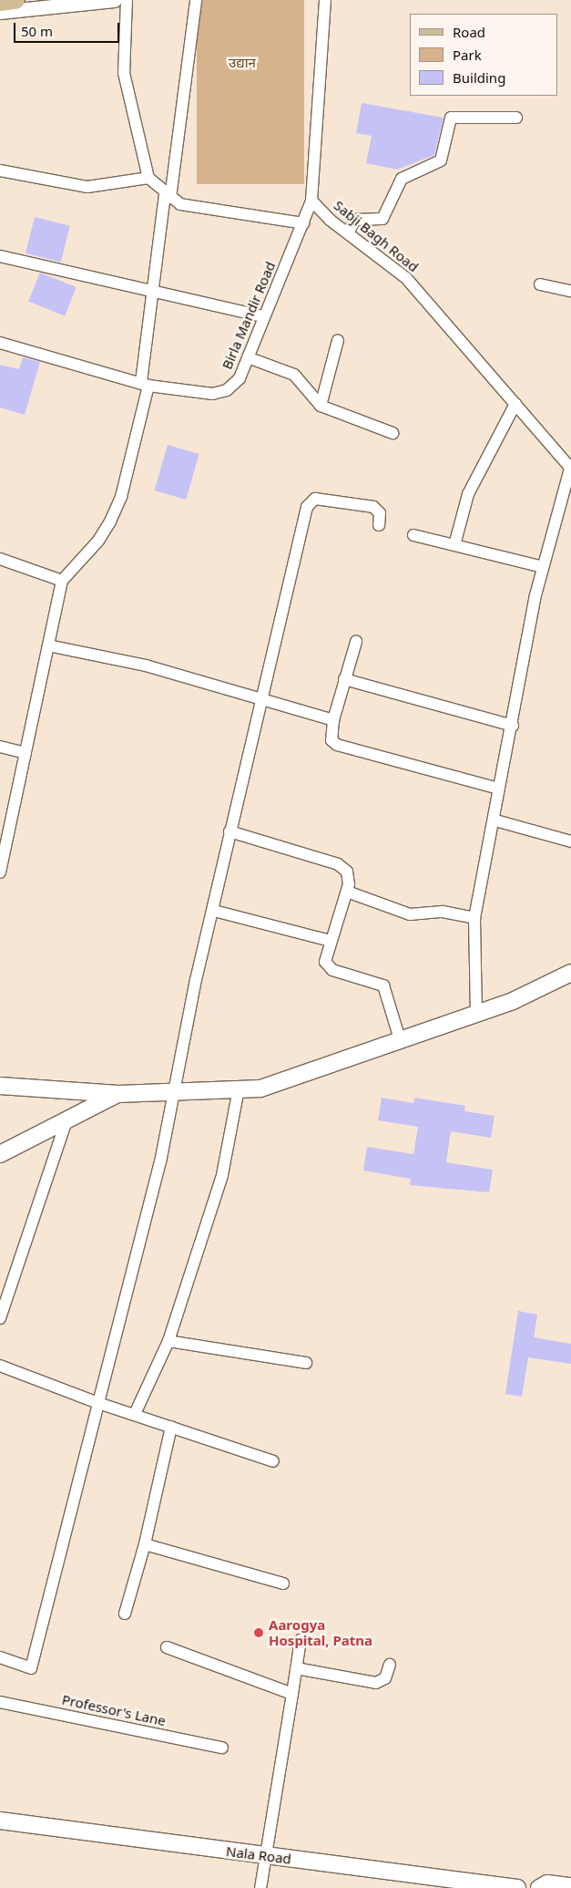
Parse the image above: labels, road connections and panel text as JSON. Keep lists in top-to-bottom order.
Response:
{
  "streets": {
    "main road": ["Nala Road"],
    "street": ["Sabji Bagh Road", "Birla Mandir Road", "Professor's Lane"]
  },
  "crossings": [
    ["Sabji Bagh Road", "Birla Mandir Road"]
  ],
  "parks": ["उद्यान"],
  "places": ["Aarogya Hospital, Patna"],
  "legend": ["Road", "Park", "Building"],
  "scale_bar": "50 m"
}
